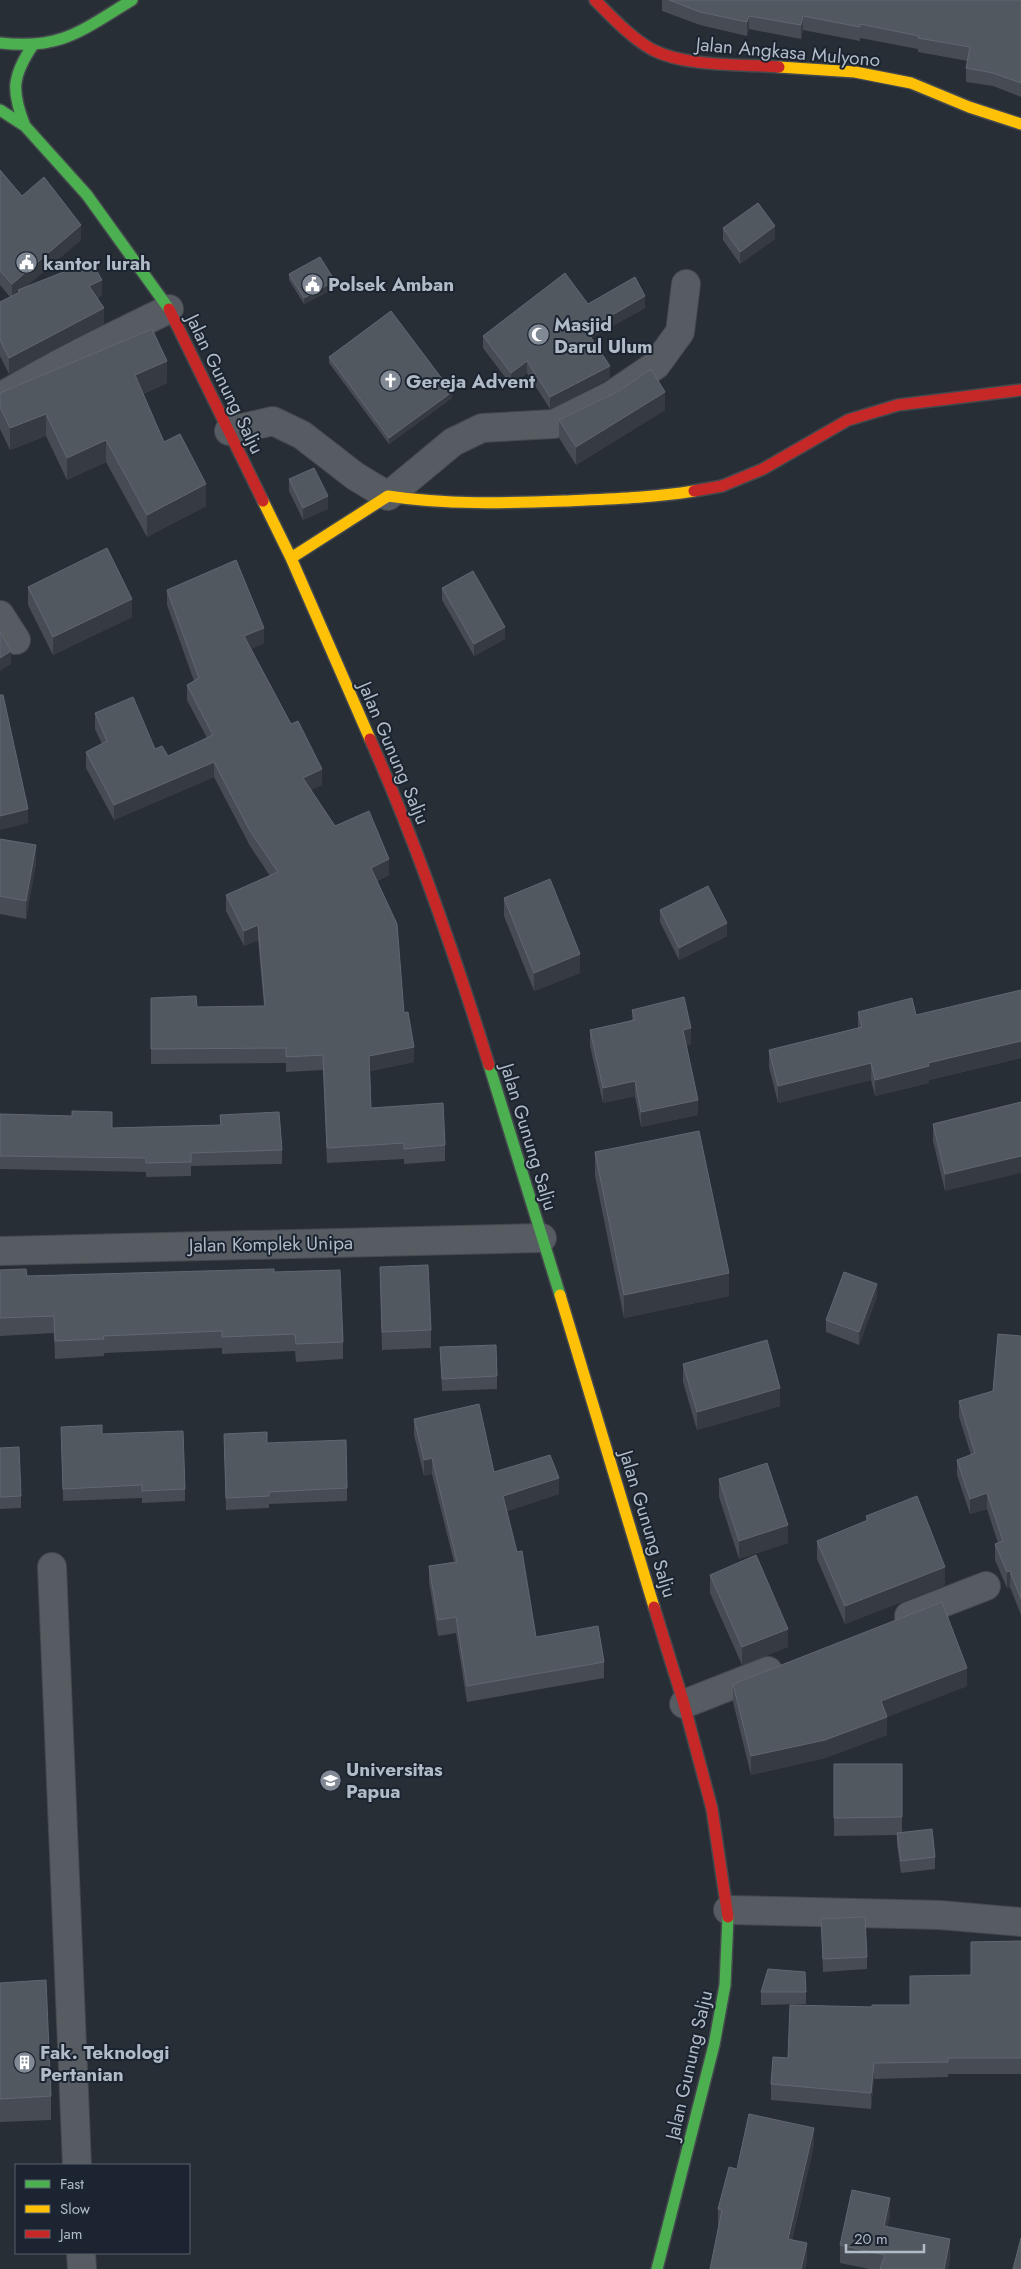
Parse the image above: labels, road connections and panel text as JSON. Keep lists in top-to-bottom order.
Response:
{
  "streets": {
    "main road": ["Jalan Angkasa Mulyono", "Jalan Gunung Salju"],
    "street": ["Jalan Komplek Unipa"]
  },
  "crossings": [
    ["Jalan Gunung Salju", "Jalan Komplek Unipa"]
  ],
  "places": {
    "public building": ["kantor lurah", "Polsek Amban"],
    "mosque": ["Masjid Darul Ulum"],
    "church": ["Gereja Advent"],
    "school or university": ["Universitas Papua"],
    "building": ["Fak. Teknologi Pertanian"]
  },
  "legend": ["Fast", "Slow", "Jam"],
  "scale_bar": "20 m"
}
